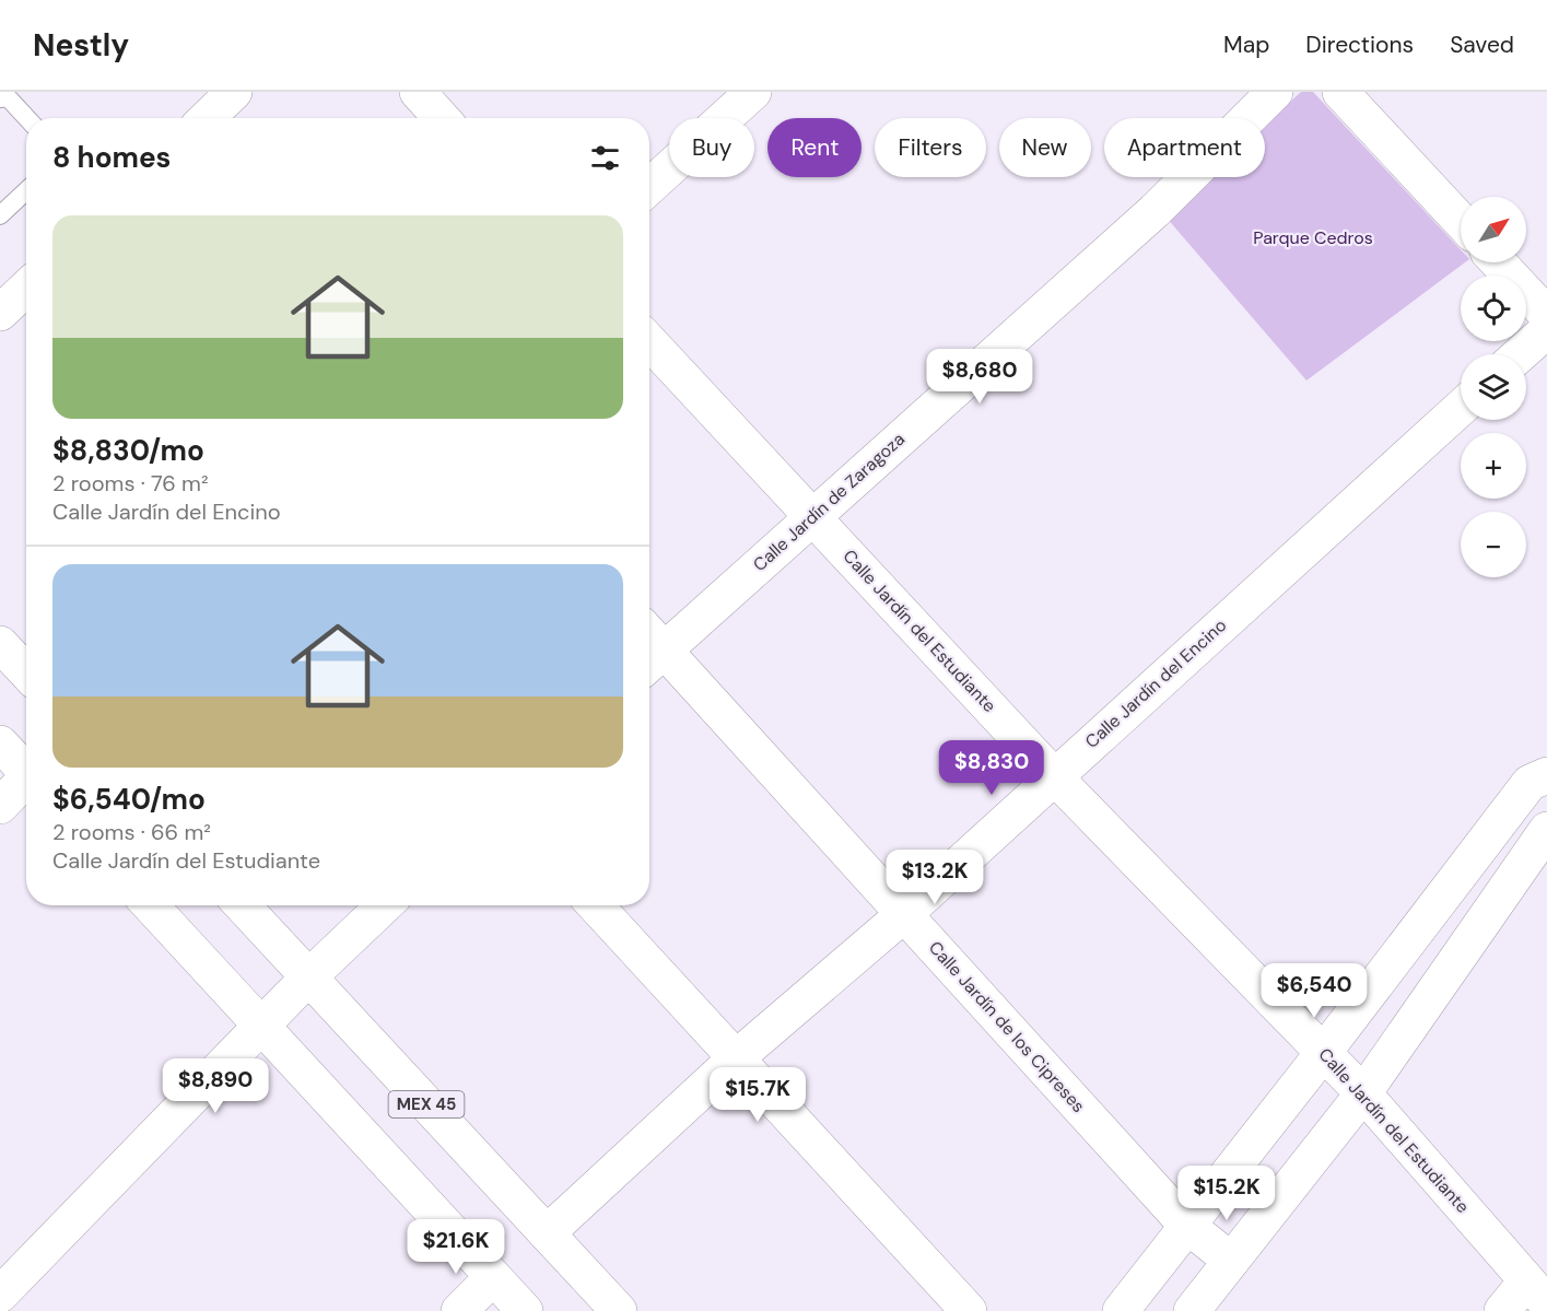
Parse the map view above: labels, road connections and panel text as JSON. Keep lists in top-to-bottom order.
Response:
{
  "streets": {
    "street": [
      "Calle Jardín de Zaragoza",
      "Calle Jardín del Estudiante",
      "Calle Jardín del Encino",
      "Calle Jardín de los Cipreses",
      "MEX 45"
    ]
  },
  "crossings": [
    ["Calle Jardín de Zaragoza", "Calle Jardín del Estudiante"],
    ["Calle Jardín de Zaragoza", "Calle Jardín de los Cipreses"],
    ["Calle Jardín del Estudiante", "Calle Jardín del Encino"],
    ["Calle Jardín del Encino", "Calle Jardín de los Cipreses"],
    ["Calle Jardín del Encino", "MEX 45"]
  ],
  "parks": ["Parque Cedros"],
  "north": "top right",
  "page": {
    "header": "Nestly",
    "nav": ["Map", "Directions", "Saved"],
    "chip": [
      "Buy",
      "Rent",
      "Filters",
      "New",
      "Apartment"
    ],
    "heading": "8 homes",
    "map_buttons": ["+", "−"],
    "list": [
      {
        "name": "$8,830/mo",
        "note": "2 rooms · 76 m² · Calle Jardín del Encino"
      },
      {
        "name": "$6,540/mo",
        "note": "2 rooms · 66 m² · Calle Jardín del Estudiante"
      }
    ],
    "price": [
      "$8,680",
      "$8,830",
      "$13.2K",
      "$6,540",
      "$8,890",
      "$15.7K",
      "$15.2K",
      "$21.6K"
    ]
  }
}
